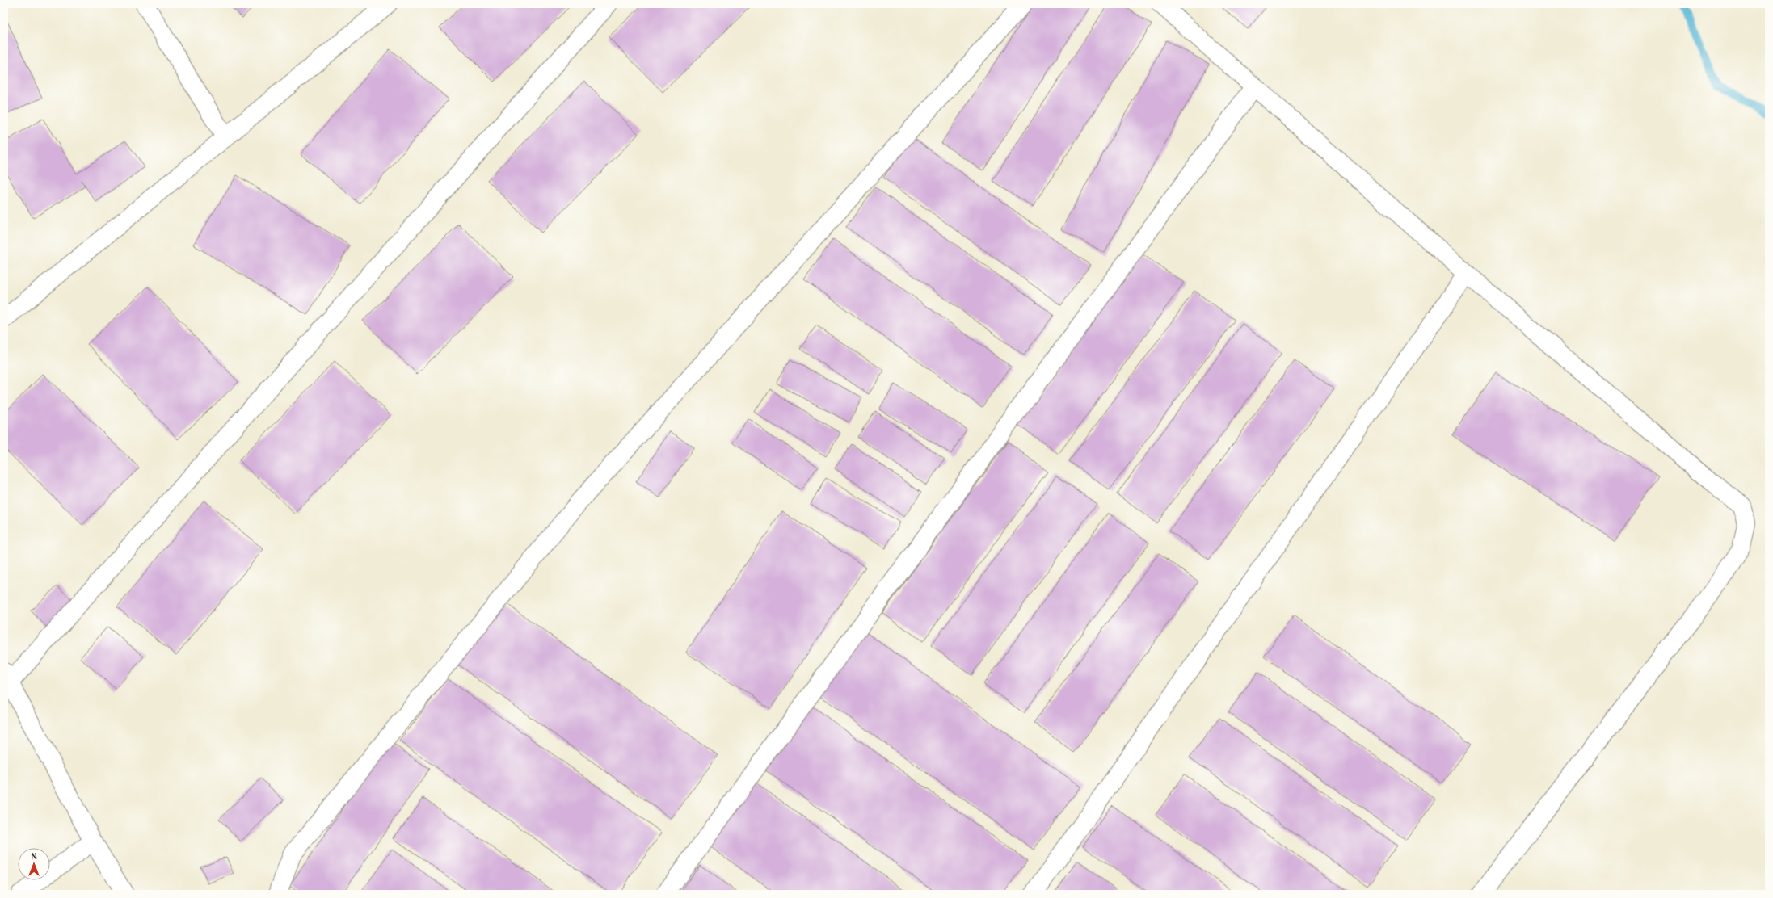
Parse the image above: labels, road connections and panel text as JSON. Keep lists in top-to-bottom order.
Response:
{
  "north": "top"
}
